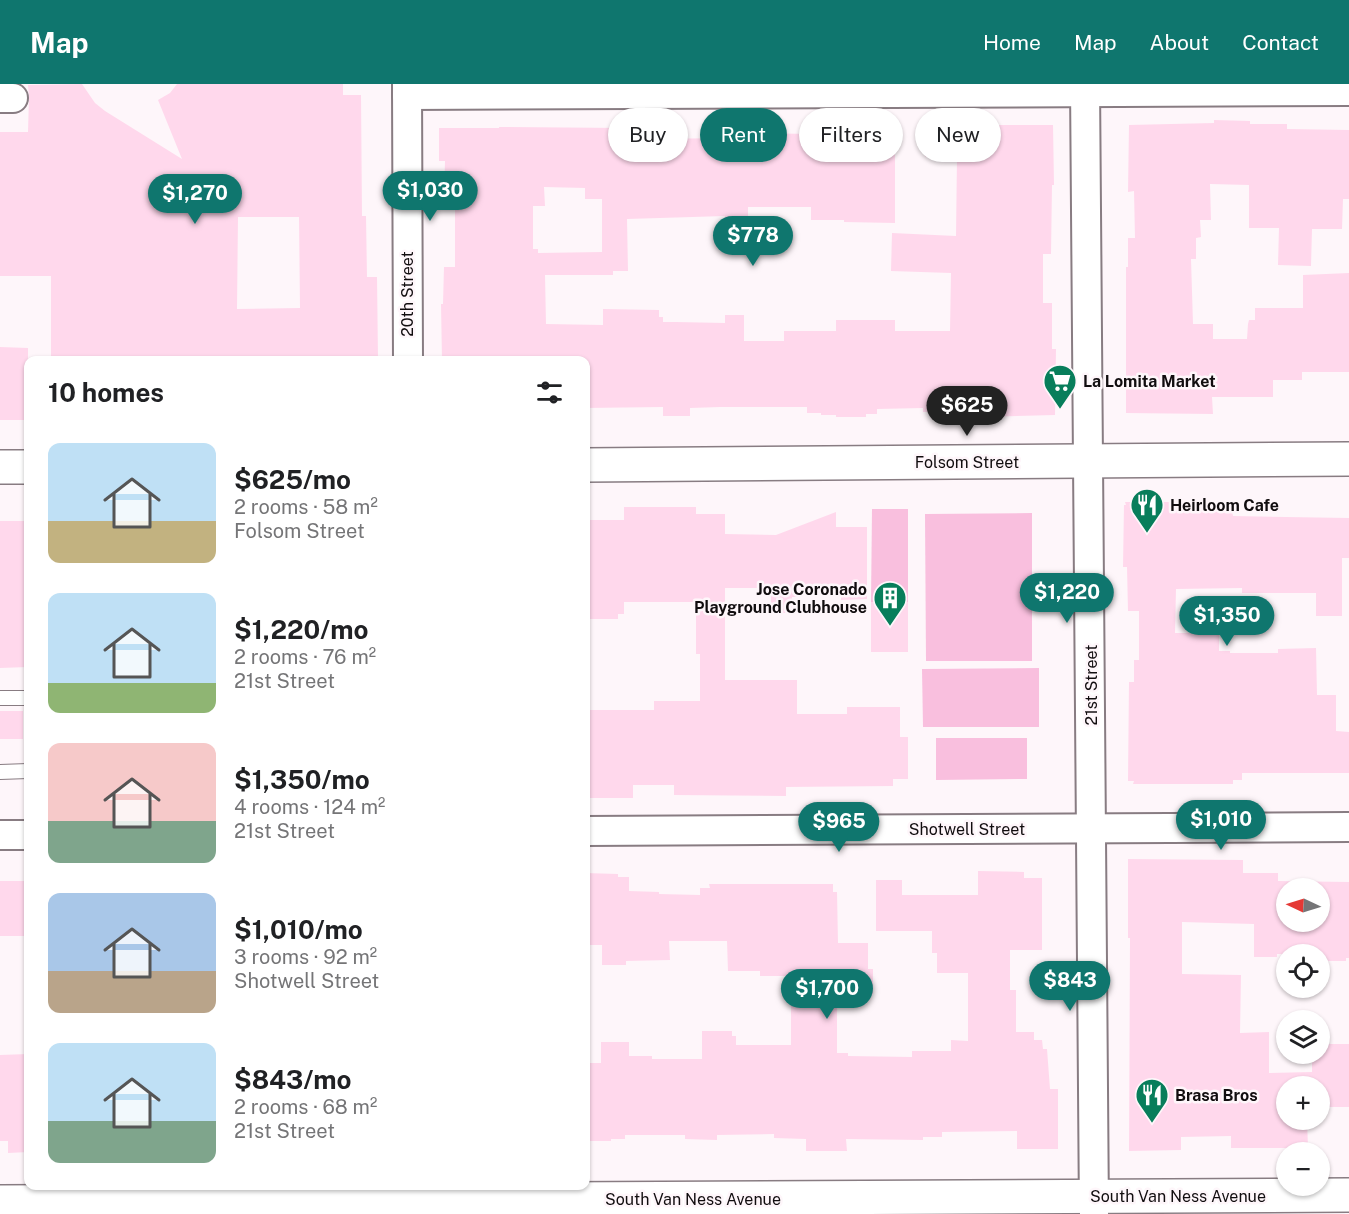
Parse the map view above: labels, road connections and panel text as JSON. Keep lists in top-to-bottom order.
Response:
{
  "streets": {
    "main road": ["Folsom Street", "South Van Ness Avenue"],
    "street": ["20th Street", "21st Street", "Shotwell Street"]
  },
  "crossings": [
    ["Folsom Street", "21st Street"],
    ["21st Street", "Shotwell Street"],
    ["21st Street", "South Van Ness Avenue"]
  ],
  "places": {
    "supermarket": ["La Lomita Market"],
    "restaurant": ["Heirloom Cafe", "Brasa Bros"],
    "building": ["Jose Coronado Playground Clubhouse"]
  },
  "north": "left",
  "page": {
    "header": "Map",
    "nav": [
      "Home",
      "Map",
      "About",
      "Contact"
    ],
    "chip": [
      "Buy",
      "Rent",
      "Filters",
      "New"
    ],
    "price": [
      "$1,030",
      "$1,270",
      "$778",
      "$625",
      "$1,220",
      "$1,350",
      "$1,010",
      "$965",
      "$843",
      "$1,700"
    ],
    "heading": "10 homes",
    "list": [
      {
        "name": "$625/mo",
        "note": "2 rooms · 58 m² · Folsom Street"
      },
      {
        "name": "$1,220/mo",
        "note": "2 rooms · 76 m² · 21st Street"
      },
      {
        "name": "$1,350/mo",
        "note": "4 rooms · 124 m² · 21st Street"
      },
      {
        "name": "$1,010/mo",
        "note": "3 rooms · 92 m² · Shotwell Street"
      },
      {
        "name": "$843/mo",
        "note": "2 rooms · 68 m² · 21st Street"
      }
    ],
    "map_buttons": ["+", "−"]
  }
}
